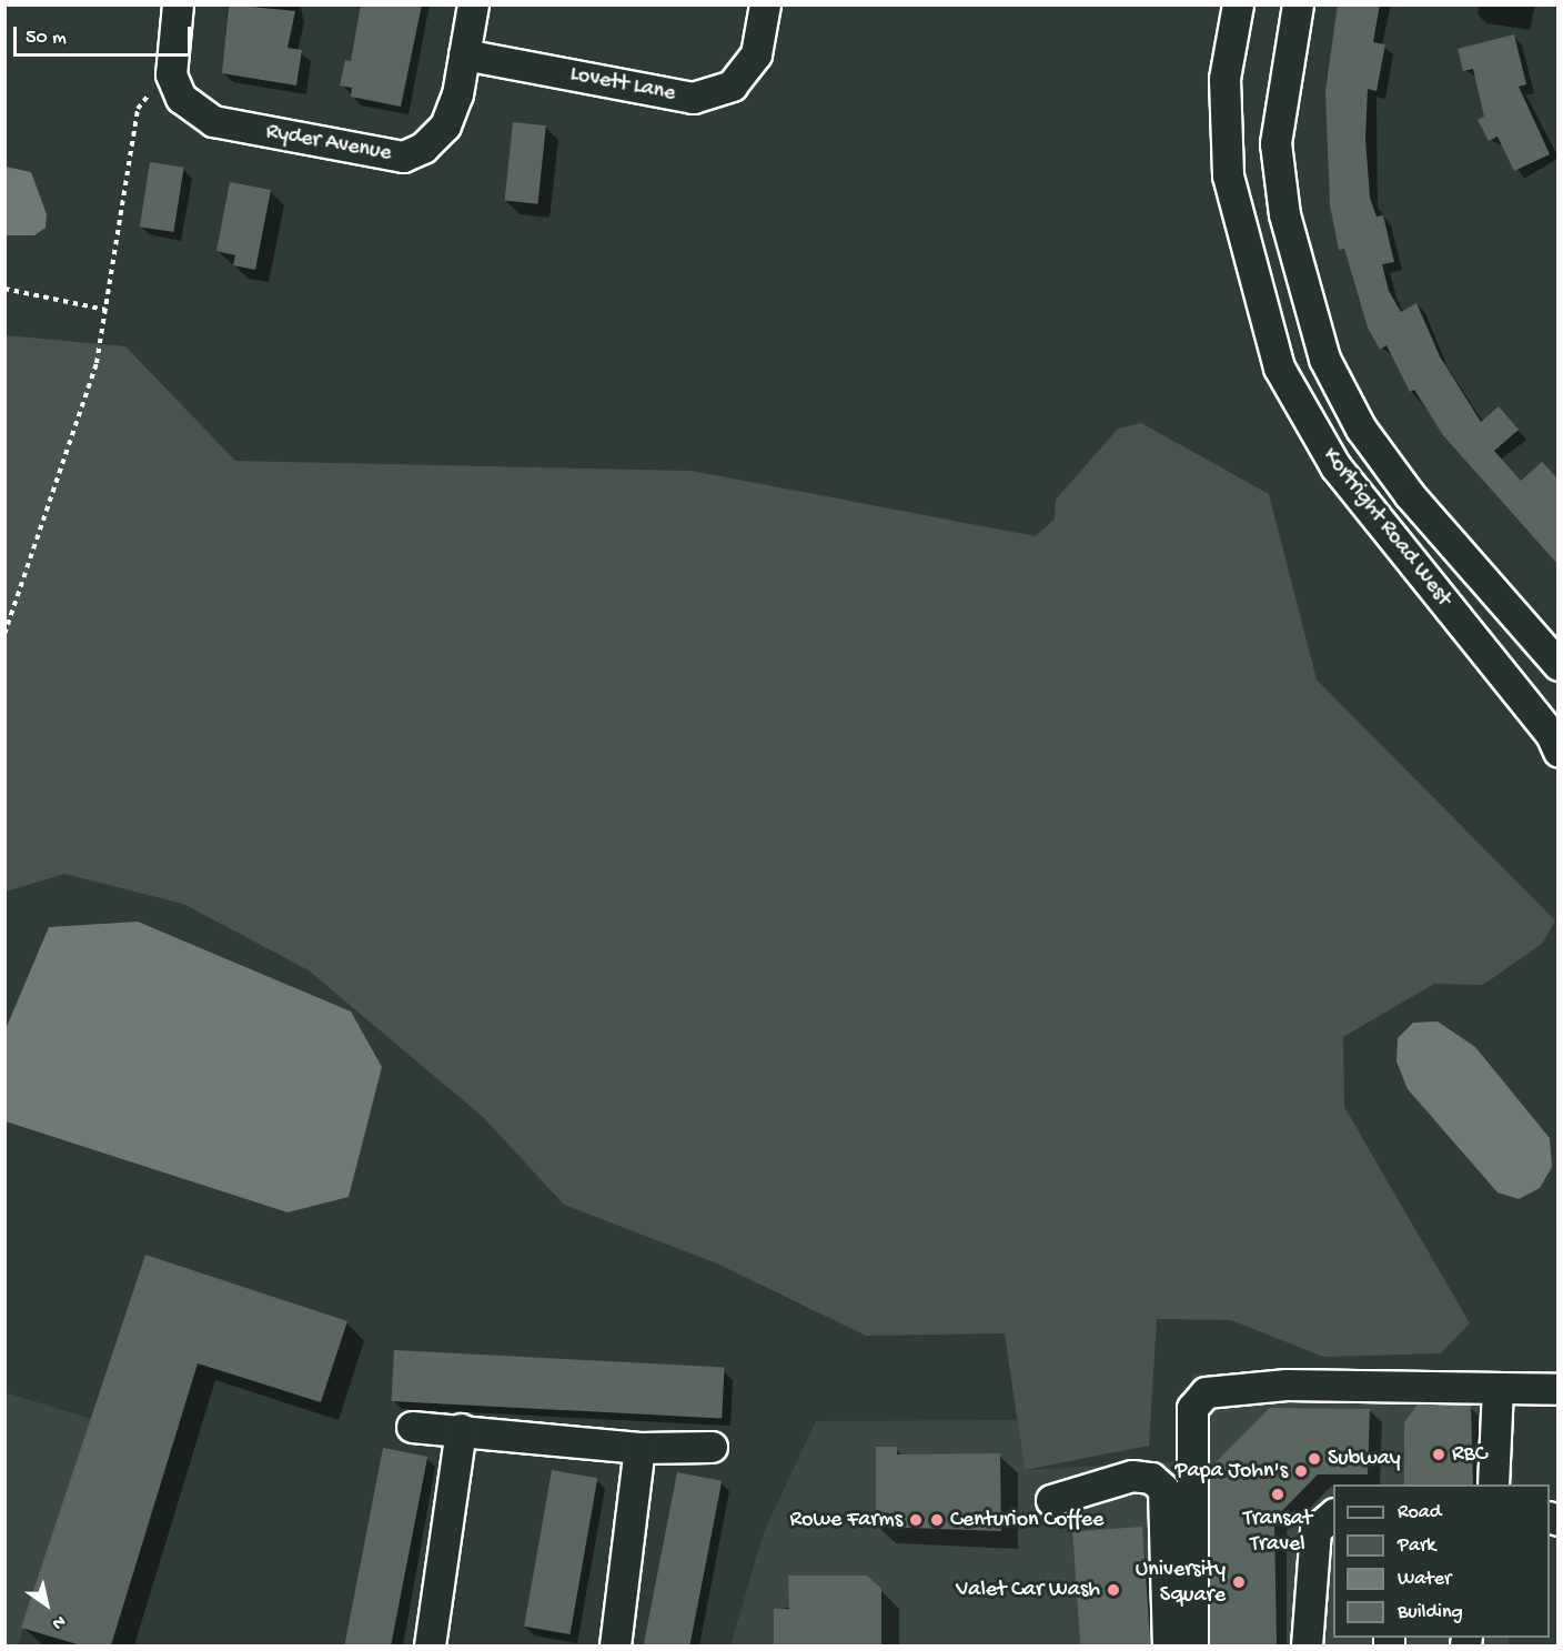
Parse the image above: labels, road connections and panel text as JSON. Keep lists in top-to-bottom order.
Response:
{
  "streets": {
    "street": ["Lovett Lane", "Ryder Avenue", "Kortright Road West"]
  },
  "crossings": [
    ["Lovett Lane", "Ryder Avenue"]
  ],
  "places": [
    "RBC",
    "Subway",
    "Papa John's",
    "Transat Travel",
    "Rowe Farms",
    "Centurion Coffee",
    "University Square",
    "Valet Car Wash"
  ],
  "legend": [
    "Road",
    "Park",
    "Water",
    "Building"
  ],
  "scale_bar": "50 m",
  "north": "bottom right"
}
